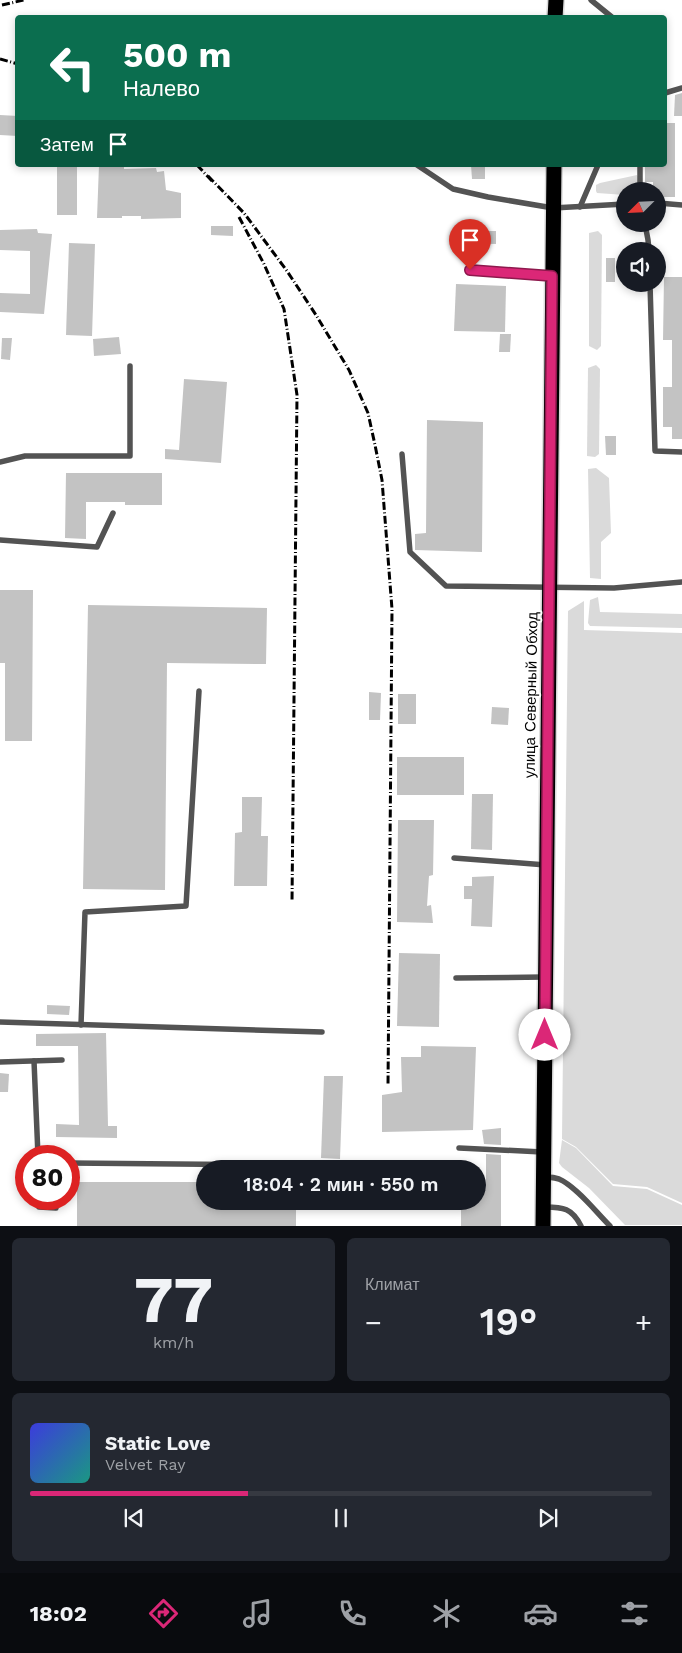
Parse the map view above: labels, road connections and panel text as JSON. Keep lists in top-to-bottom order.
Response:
{
  "streets": {
    "highway": ["улица Северный Обход"]
  },
  "north": "bottom left",
  "page": {
    "turn": ["500 m", "Налево"],
    "then": "Затем",
    "limit": "80",
    "trip": "18:04 · 2 мин · 550 m",
    "tile": [
      ["77", "km/h"],
      "Климат"
    ],
    "heat": ["−", "19°", "+"],
    "song": ["Static Love", "Velvet Ray"],
    "tabs": "18:02"
  }
}
